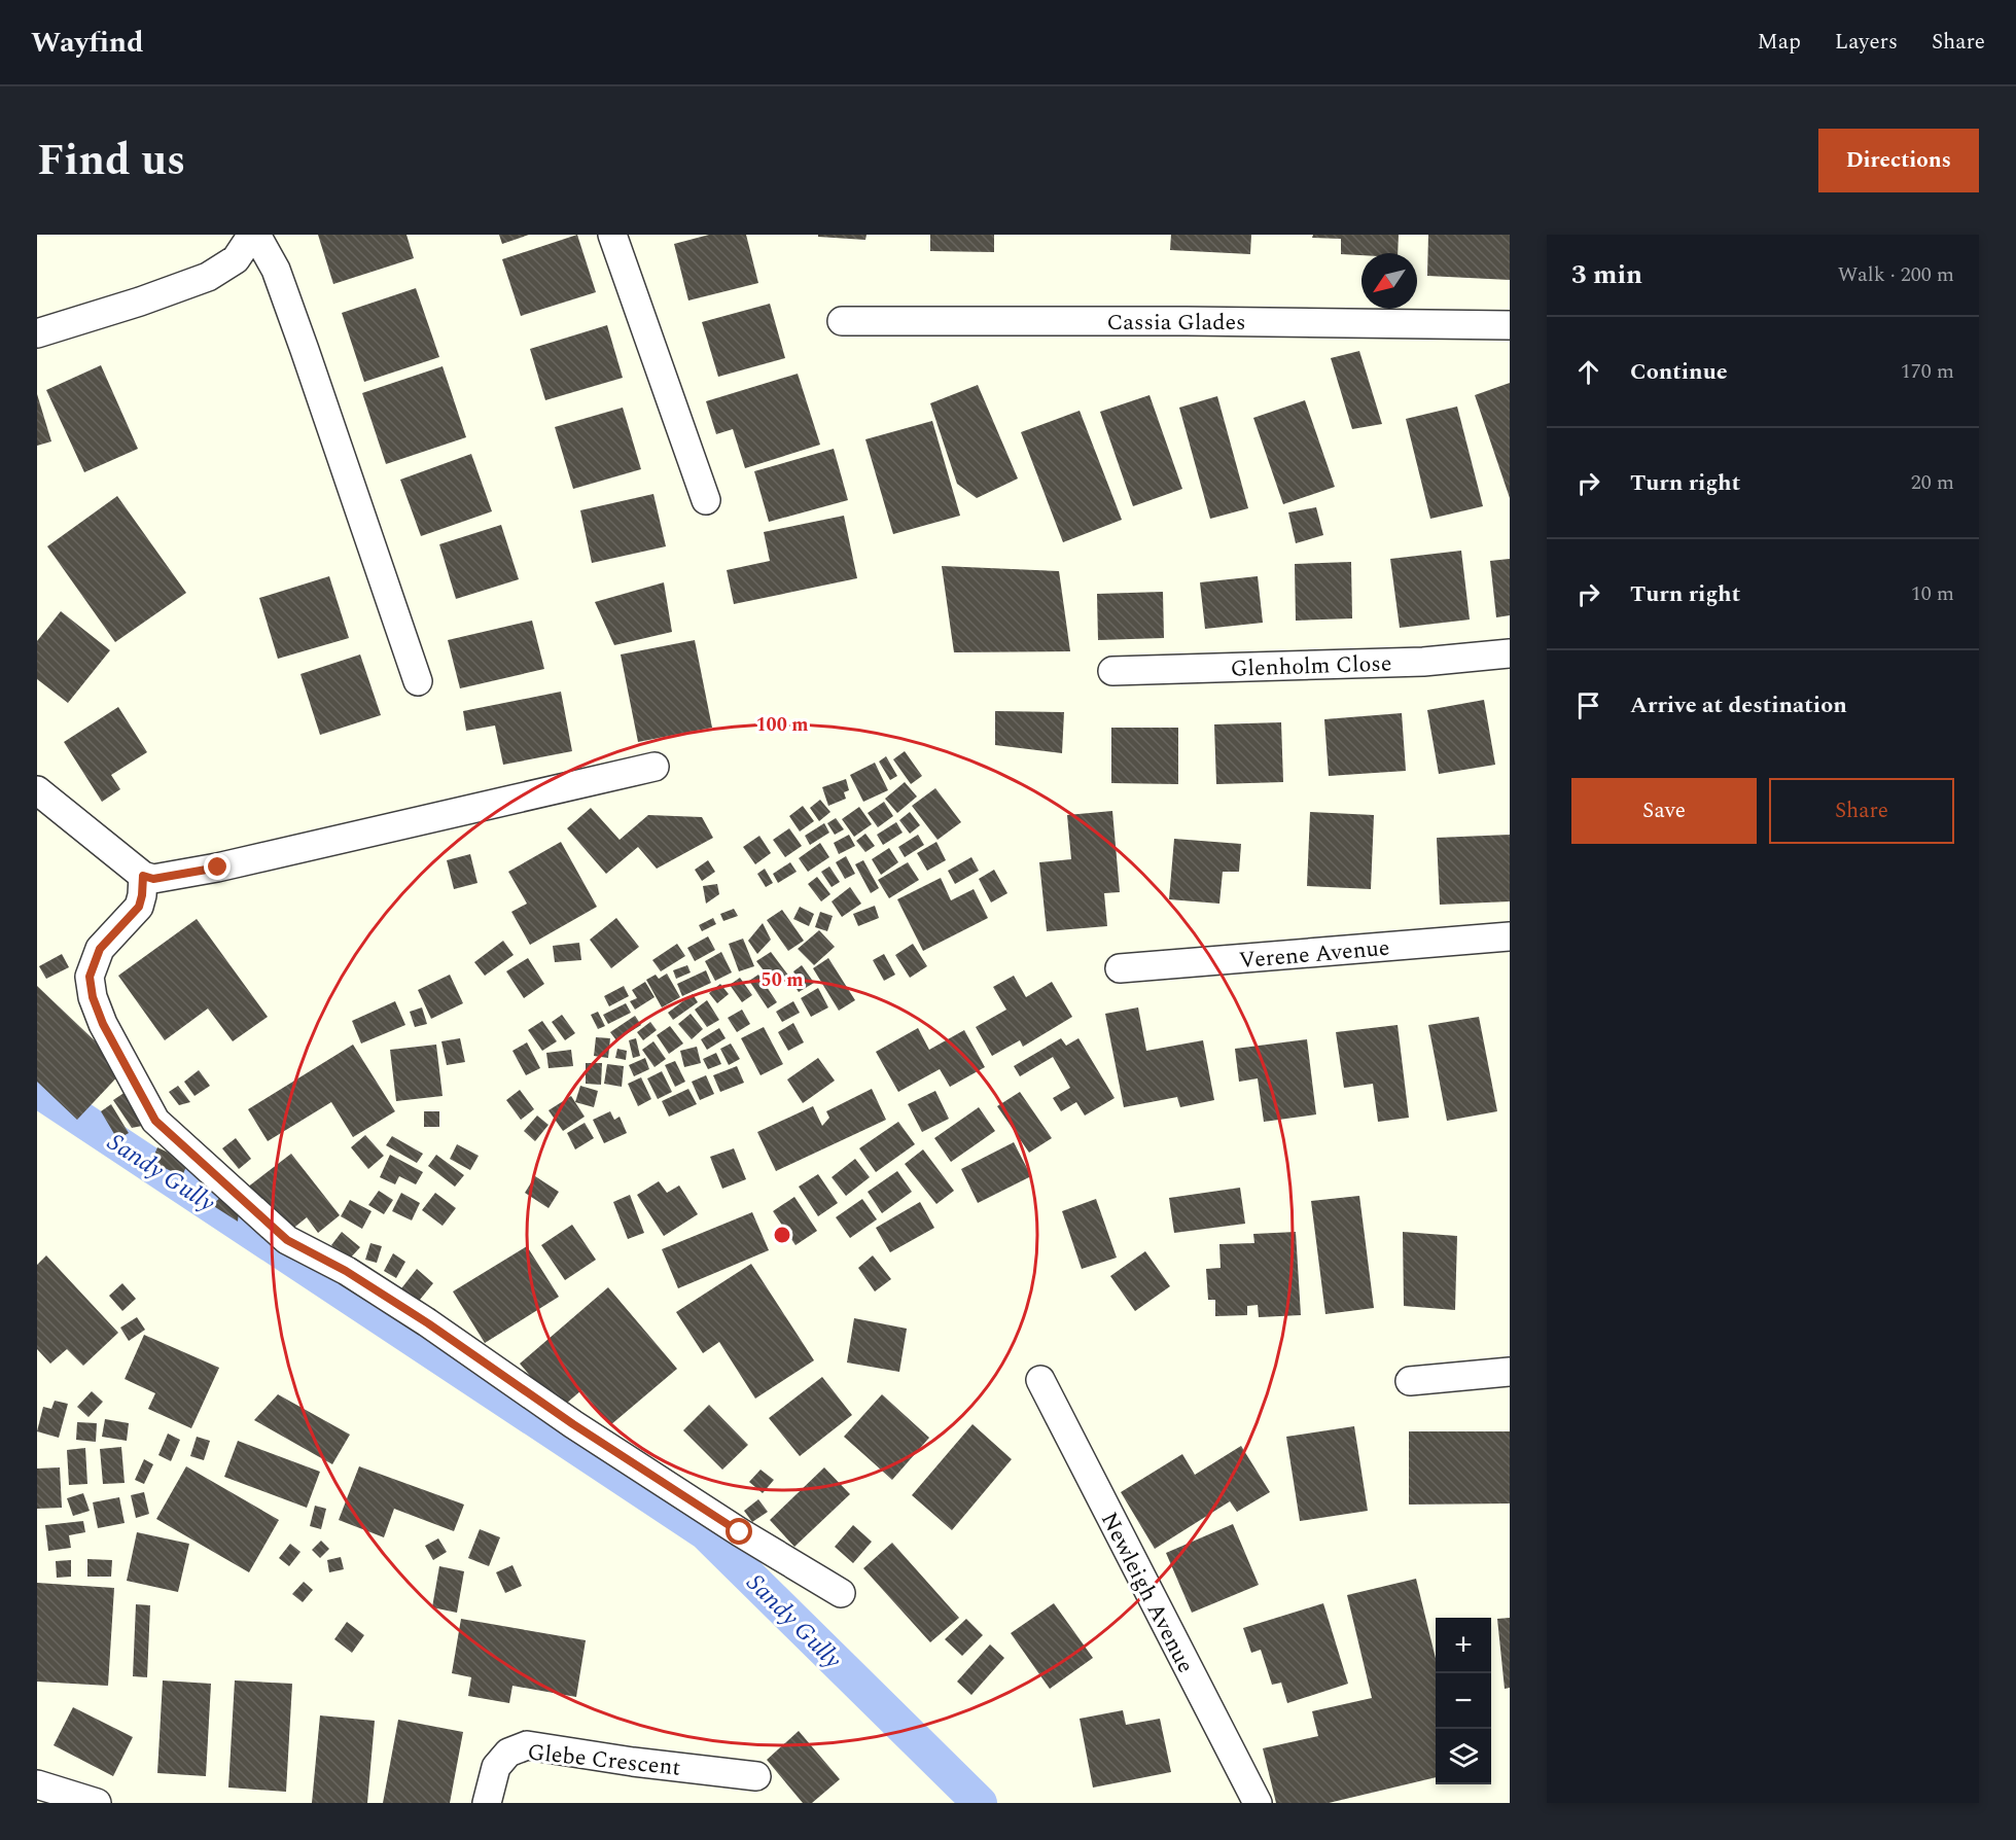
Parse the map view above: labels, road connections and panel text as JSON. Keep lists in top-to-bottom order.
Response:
{
  "streets": {
    "street": [
      "Cassia Glades",
      "Glenholm Close",
      "Verene Avenue",
      "Newleigh Avenue",
      "Glebe Crescent"
    ]
  },
  "water": ["Sandy Gully"],
  "north": "bottom left",
  "page": {
    "header": "Wayfind",
    "nav": ["Map", "Layers", "Share"],
    "title": "Find us",
    "buttons": [
      "Directions",
      ["Save", "Share"]
    ],
    "heading": ["3 min", "Walk · 200 m"],
    "list": [
      ["Continue", "170 m"],
      ["Turn right", "20 m"],
      ["Turn right", "10 m"],
      "Arrive at destination"
    ],
    "map_buttons": ["+", "−"]
  },
  "rings": ["100 m", "50 m"]
}
